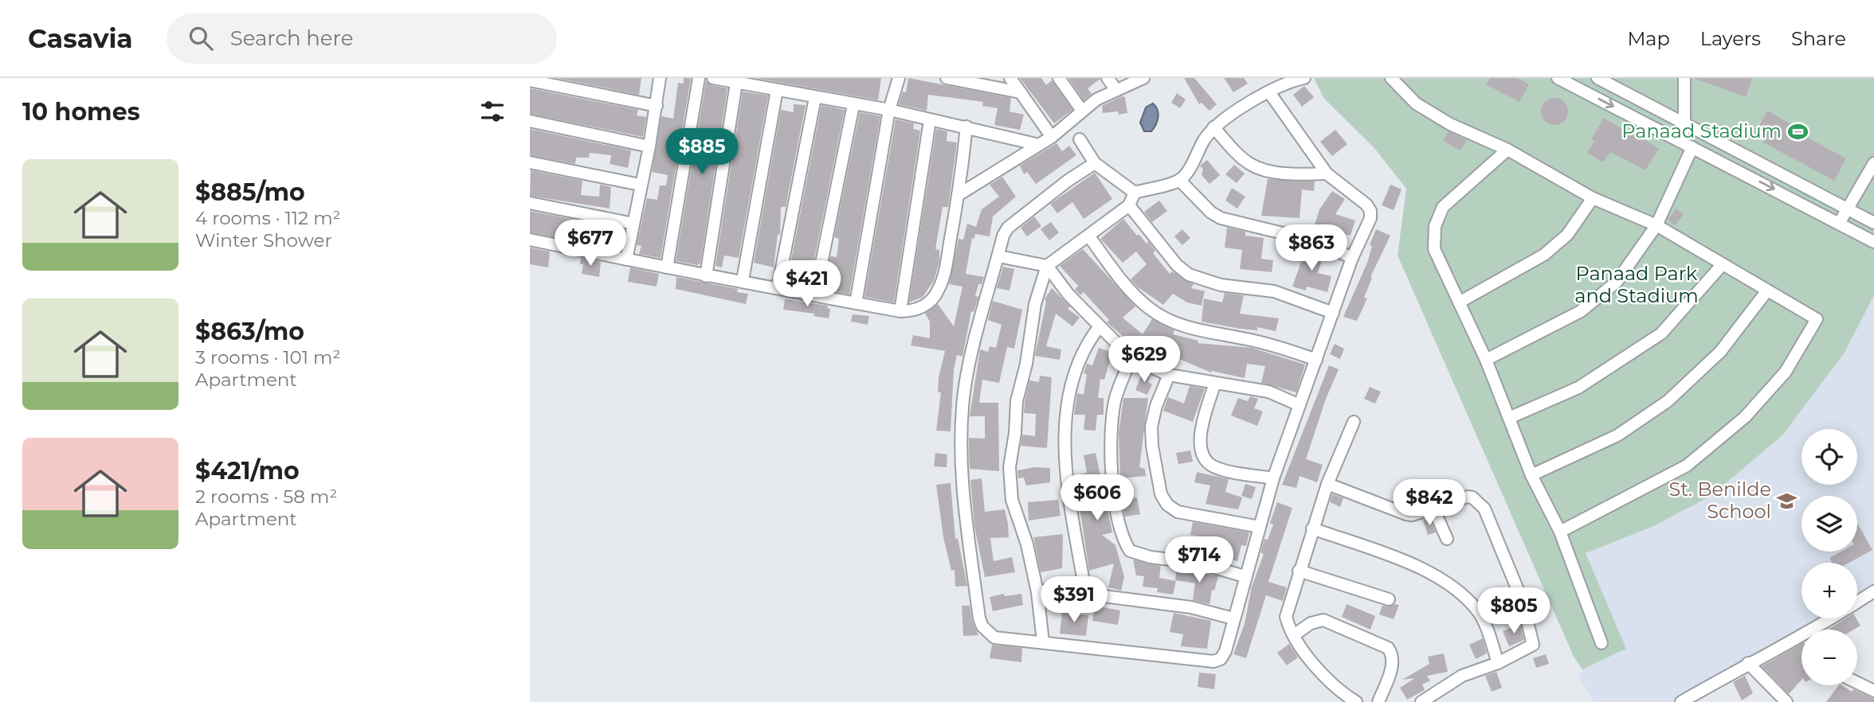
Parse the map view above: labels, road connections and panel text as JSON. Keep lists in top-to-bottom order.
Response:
{
  "parks": ["Panaad Park and Stadium"],
  "places": {
    "sports": ["Panaad Stadium"],
    "school or university": ["St. Benilde School"]
  },
  "page": {
    "header": "Casavia",
    "search": "Search here",
    "nav": ["Map", "Layers", "Share"],
    "heading": "10 homes",
    "price": [
      "$885",
      "$677",
      "$863",
      "$421",
      "$629",
      "$606",
      "$842",
      "$714",
      "$391",
      "$805"
    ],
    "list": [
      {
        "name": "$885/mo",
        "note": "4 rooms · 112 m² · Winter Shower"
      },
      {
        "name": "$863/mo",
        "note": "3 rooms · 101 m² · Apartment"
      },
      {
        "name": "$421/mo",
        "note": "2 rooms · 58 m² · Apartment"
      }
    ],
    "map_buttons": ["+", "−"]
  }
}
